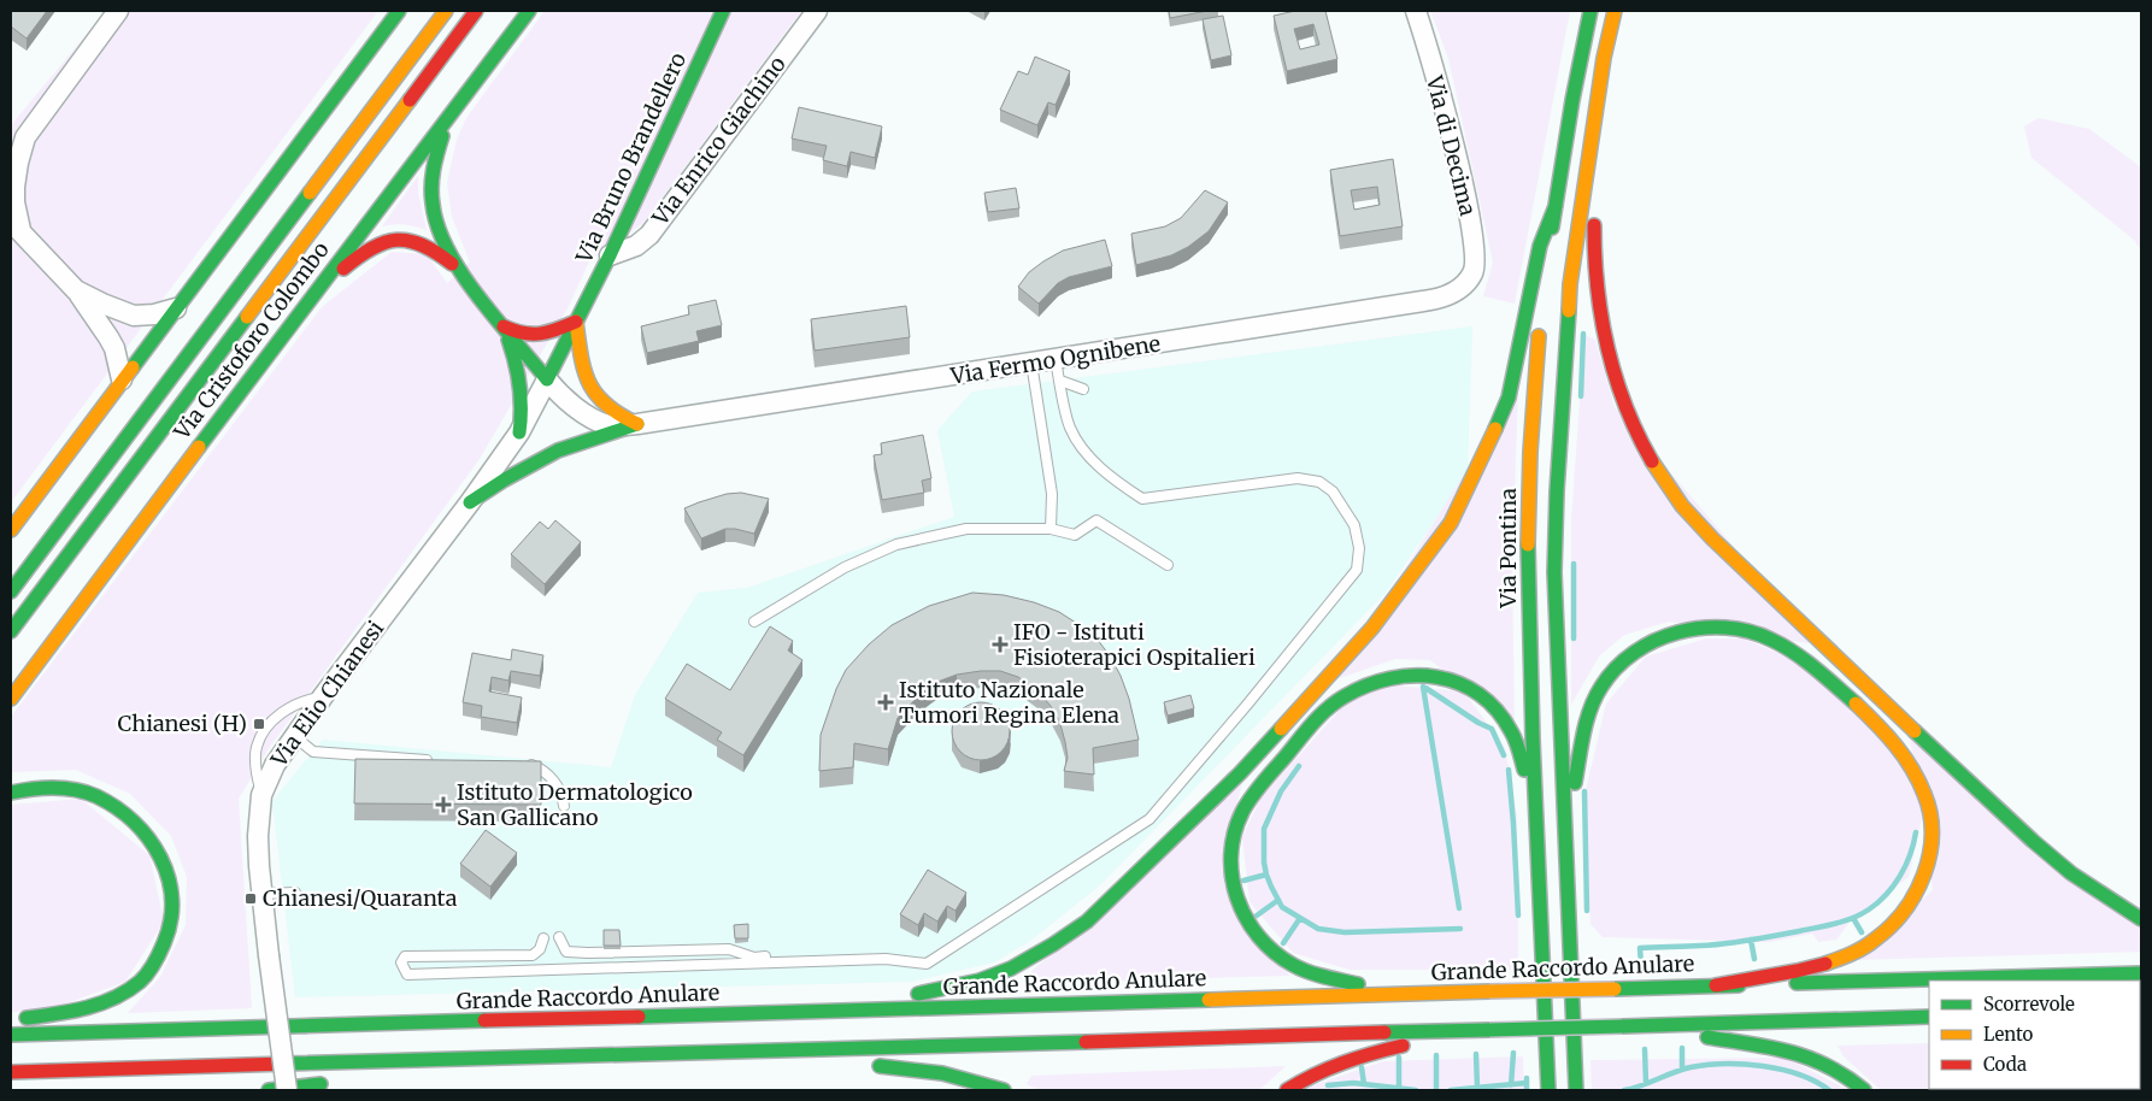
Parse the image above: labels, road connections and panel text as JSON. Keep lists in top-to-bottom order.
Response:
{
  "streets": {
    "main road": [
      "Via Bruno Brandellero",
      "Via Cristoforo Colombo",
      "Via Pontina",
      "Grande Raccordo Anulare"
    ],
    "street": [
      "Via Enrico Giachino",
      "Via di Decima",
      "Via Fermo Ognibene",
      "Via Elio Chianesi"
    ]
  },
  "crossings": [
    ["Via Enrico Giachino", "Via Bruno Brandellero"],
    ["Via di Decima", "Via Fermo Ognibene"],
    ["Via Bruno Brandellero", "Via Fermo Ognibene"],
    ["Via Bruno Brandellero", "Via Elio Chianesi"],
    ["Via Fermo Ognibene", "Via Elio Chianesi"]
  ],
  "places": {
    "health": ["IFO - Istituti Fisioterapici Ospitalieri", "Istituto Nazionale Tumori Regina Elena", "Istituto Dermatologico San Gallicano"],
    "transit": ["Chianesi (H)", "Chianesi/Quaranta"]
  },
  "legend": ["Scorrevole", "Lento", "Coda"]
}
